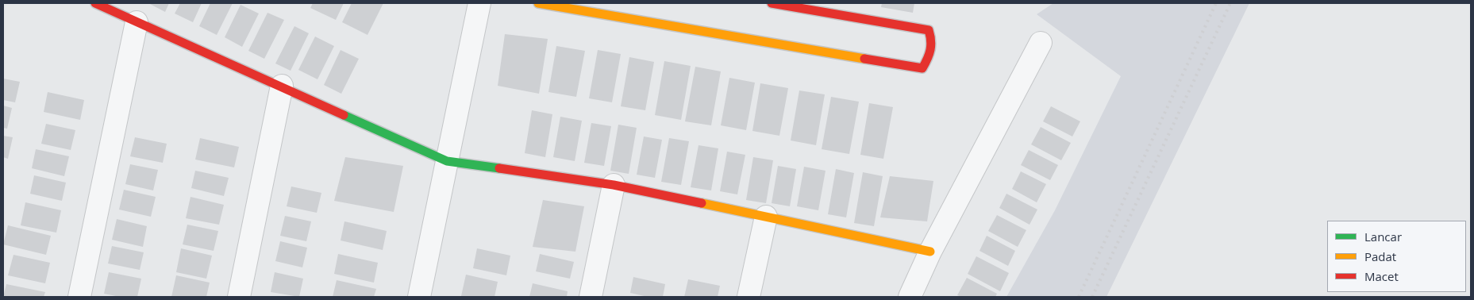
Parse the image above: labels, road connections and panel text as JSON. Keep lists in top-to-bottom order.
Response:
{
  "legend": ["Lancar", "Padat", "Macet"]
}
